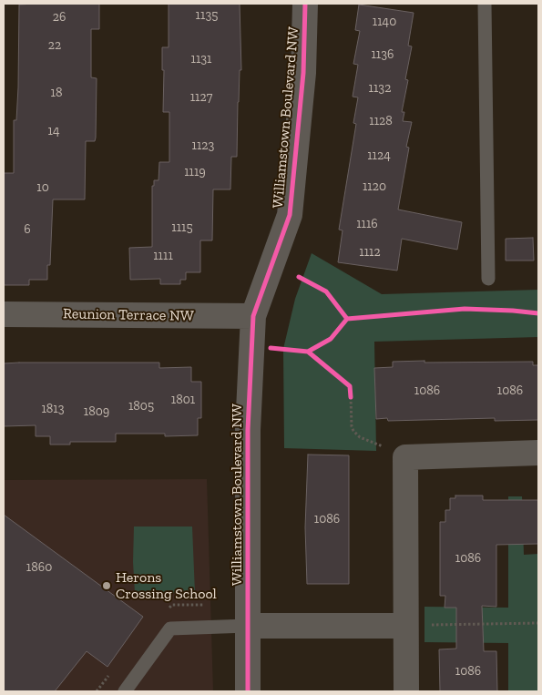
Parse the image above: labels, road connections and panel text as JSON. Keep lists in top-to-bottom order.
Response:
{
  "streets": {
    "street": ["Williamstown Boulevard NW", "Reunion Terrace NW"]
  },
  "crossings": [
    ["Williamstown Boulevard NW", "Reunion Terrace NW"]
  ],
  "places": ["Herons Crossing School"],
  "house_numbers": [
    "1135",
    "26",
    "1140",
    "22",
    "1136",
    "1131",
    "1132",
    "18",
    "1127",
    "1128",
    "14",
    "1123",
    "1124",
    "1119",
    "1120",
    "10",
    "1116",
    "1115",
    "6",
    "1112",
    "1111",
    "1086",
    "1086",
    "1801",
    "1805",
    "1813",
    "1809",
    "1086",
    "1086",
    "1860",
    "1086"
  ]
}
